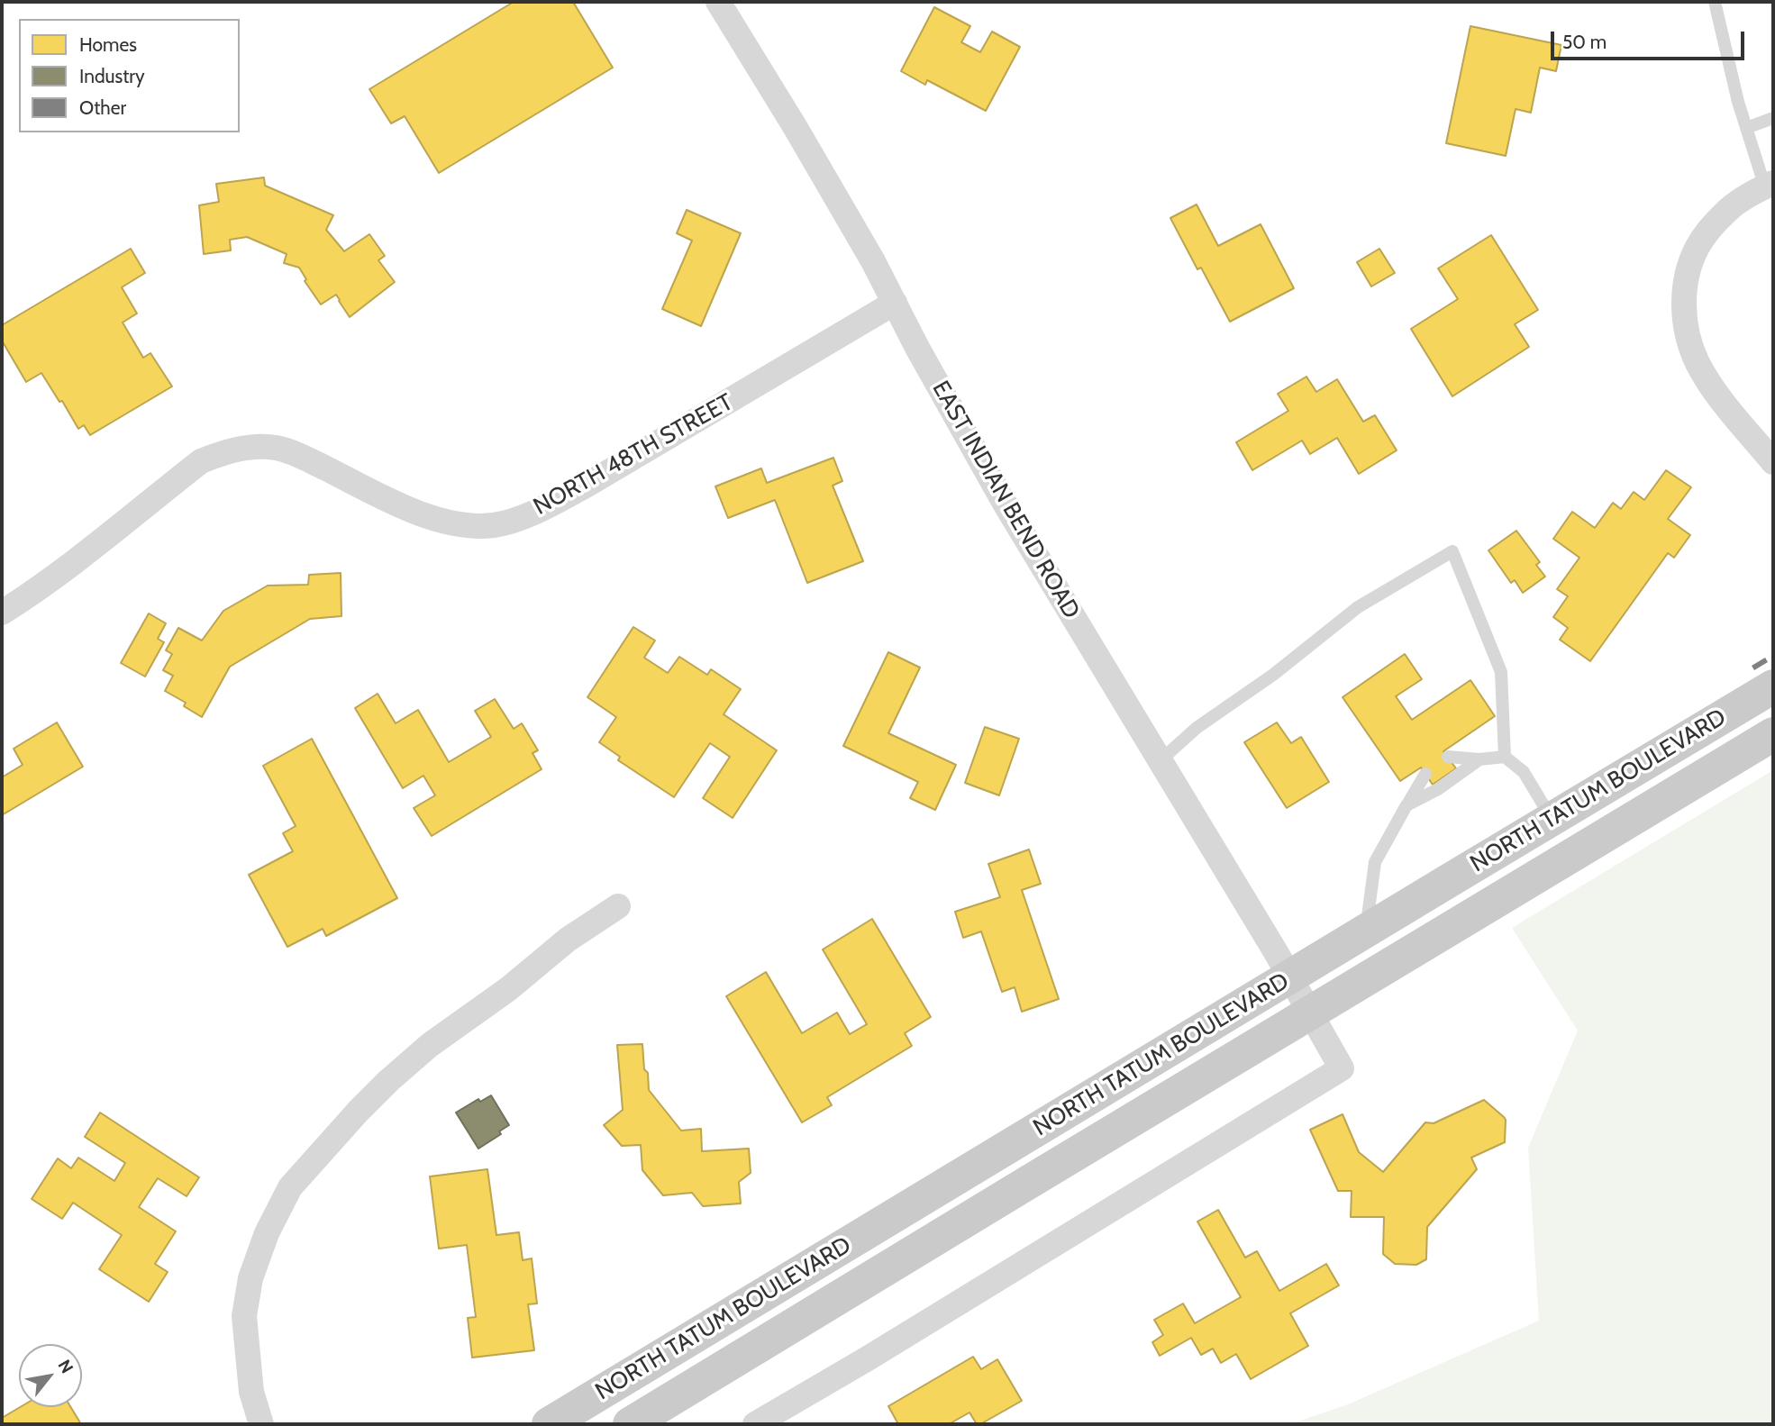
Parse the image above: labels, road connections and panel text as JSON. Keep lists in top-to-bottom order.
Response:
{
  "streets": {
    "main road": ["NORTH TATUM BOULEVARD"],
    "street": ["NORTH 48TH STREET", "EAST INDIAN BEND ROAD"]
  },
  "crossings": [
    ["NORTH 48TH STREET", "EAST INDIAN BEND ROAD"],
    ["EAST INDIAN BEND ROAD", "NORTH TATUM BOULEVARD"]
  ],
  "legend": ["Homes", "Industry", "Other"],
  "scale_bar": "50 m",
  "north": "top right"
}
